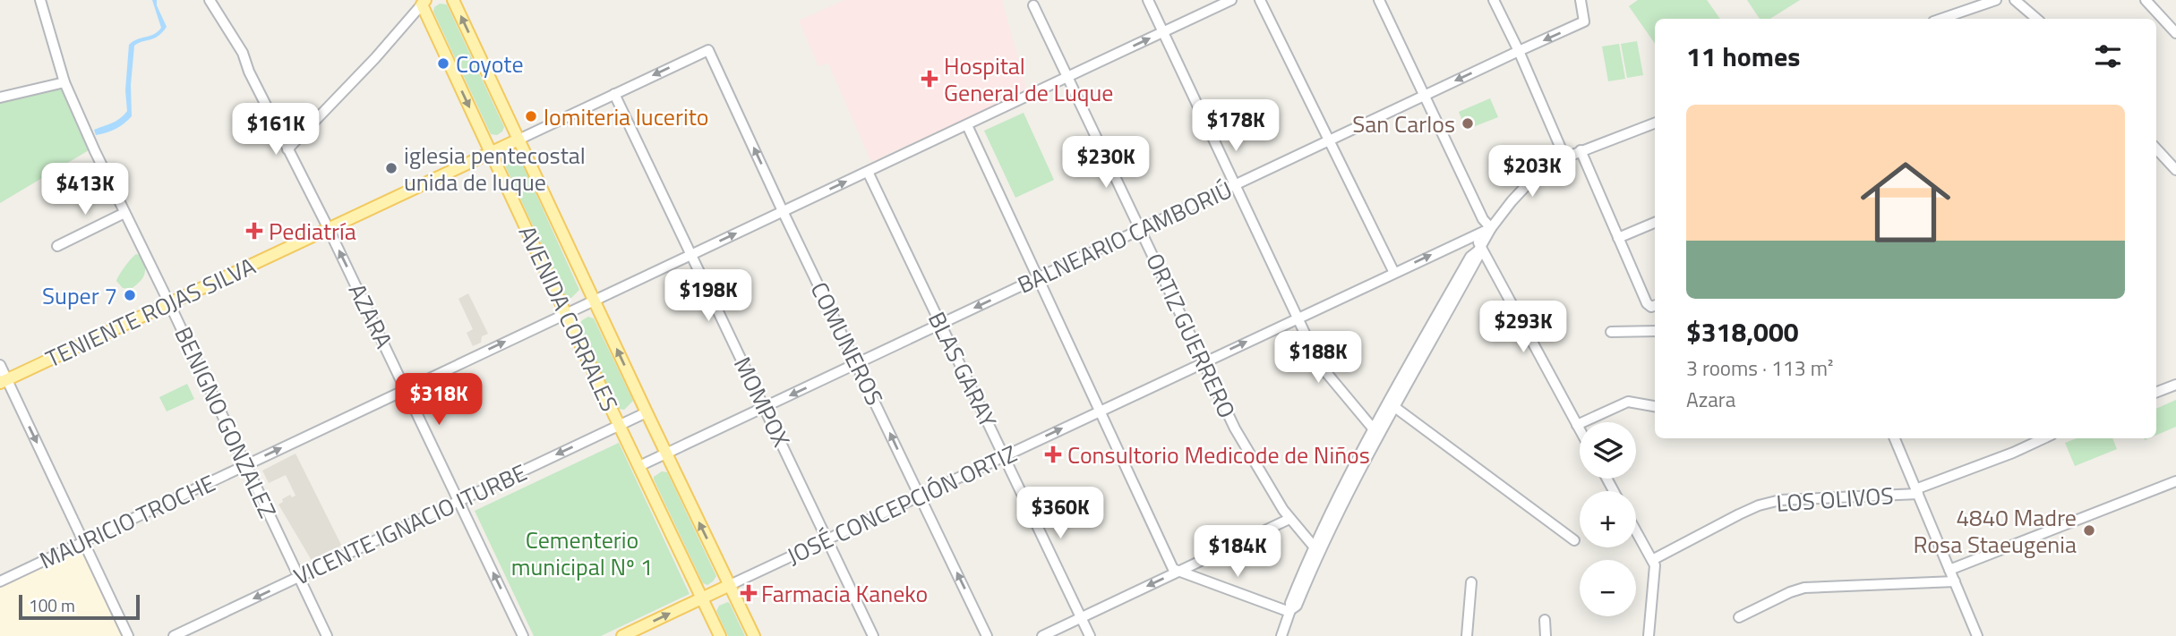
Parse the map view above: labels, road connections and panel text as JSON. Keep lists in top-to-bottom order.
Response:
{
  "streets": {
    "main road": ["TENIENTE ROJAS SILVA", "AVENIDA CORRALES"],
    "street": [
      "BALNEARIO CAMBORIÚ",
      "AZARA",
      "ORTIZ GUERRERO",
      "COMUNEROS",
      "BLAS GARAY",
      "MOMPOX",
      "BENIGNO GONZALEZ",
      "LOS OLIVOS",
      "JOSÉ CONCEPCIÓN ORTIZ",
      "MAURICIO TROCHE",
      "VICENTE IGNACIO ITURBE"
    ]
  },
  "crossings": [
    ["BALNEARIO CAMBORIÚ", "AVENIDA CORRALES"],
    ["BALNEARIO CAMBORIÚ", "ORTIZ GUERRERO"],
    ["BALNEARIO CAMBORIÚ", "COMUNEROS"],
    ["BALNEARIO CAMBORIÚ", "BLAS GARAY"],
    ["BALNEARIO CAMBORIÚ", "MOMPOX"],
    ["TENIENTE ROJAS SILVA", "AZARA"],
    ["TENIENTE ROJAS SILVA", "AVENIDA CORRALES"],
    ["TENIENTE ROJAS SILVA", "COMUNEROS"],
    ["TENIENTE ROJAS SILVA", "MOMPOX"],
    ["TENIENTE ROJAS SILVA", "BENIGNO GONZALEZ"],
    ["AZARA", "MAURICIO TROCHE"],
    ["AZARA", "VICENTE IGNACIO ITURBE"],
    ["AVENIDA CORRALES", "JOSÉ CONCEPCIÓN ORTIZ"],
    ["AVENIDA CORRALES", "MAURICIO TROCHE"],
    ["AVENIDA CORRALES", "VICENTE IGNACIO ITURBE"],
    ["ORTIZ GUERRERO", "JOSÉ CONCEPCIÓN ORTIZ"],
    ["ORTIZ GUERRERO", "MAURICIO TROCHE"],
    ["COMUNEROS", "JOSÉ CONCEPCIÓN ORTIZ"],
    ["COMUNEROS", "MAURICIO TROCHE"],
    ["BLAS GARAY", "JOSÉ CONCEPCIÓN ORTIZ"],
    ["BLAS GARAY", "MAURICIO TROCHE"],
    ["MOMPOX", "JOSÉ CONCEPCIÓN ORTIZ"],
    ["MOMPOX", "MAURICIO TROCHE"],
    ["BENIGNO GONZALEZ", "MAURICIO TROCHE"],
    ["BENIGNO GONZALEZ", "VICENTE IGNACIO ITURBE"]
  ],
  "one_way": [
    "BALNEARIO CAMBORIÚ",
    "AZARA",
    "COMUNEROS",
    "MAURICIO TROCHE",
    "VICENTE IGNACIO ITURBE"
  ],
  "parks": ["Cementerio municipal Nº 1"],
  "places": {
    "other": [
      "Coyote",
      "lomiteria lucerito",
      "San Carlos",
      "iglesia pentecostal unida de luque",
      "Super 7",
      "4840 Madre Rosa Staeugenia"
    ],
    "health": [
      "Hospital General de Luque",
      "Pediatría",
      "Consultorio Medicode de Niños",
      "Farmacia Kaneko"
    ]
  },
  "scale_bar": "100 m",
  "page": {
    "heading": "11 homes",
    "list": [
      {
        "name": "$318,000",
        "note": "3 rooms · 113 m² · Azara"
      }
    ],
    "price": [
      "$178K",
      "$161K",
      "$230K",
      "$203K",
      "$413K",
      "$198K",
      "$293K",
      "$188K",
      "$318K",
      "$360K",
      "$184K"
    ],
    "map_buttons": ["+", "−"],
    "scale": "100 m"
  }
}
